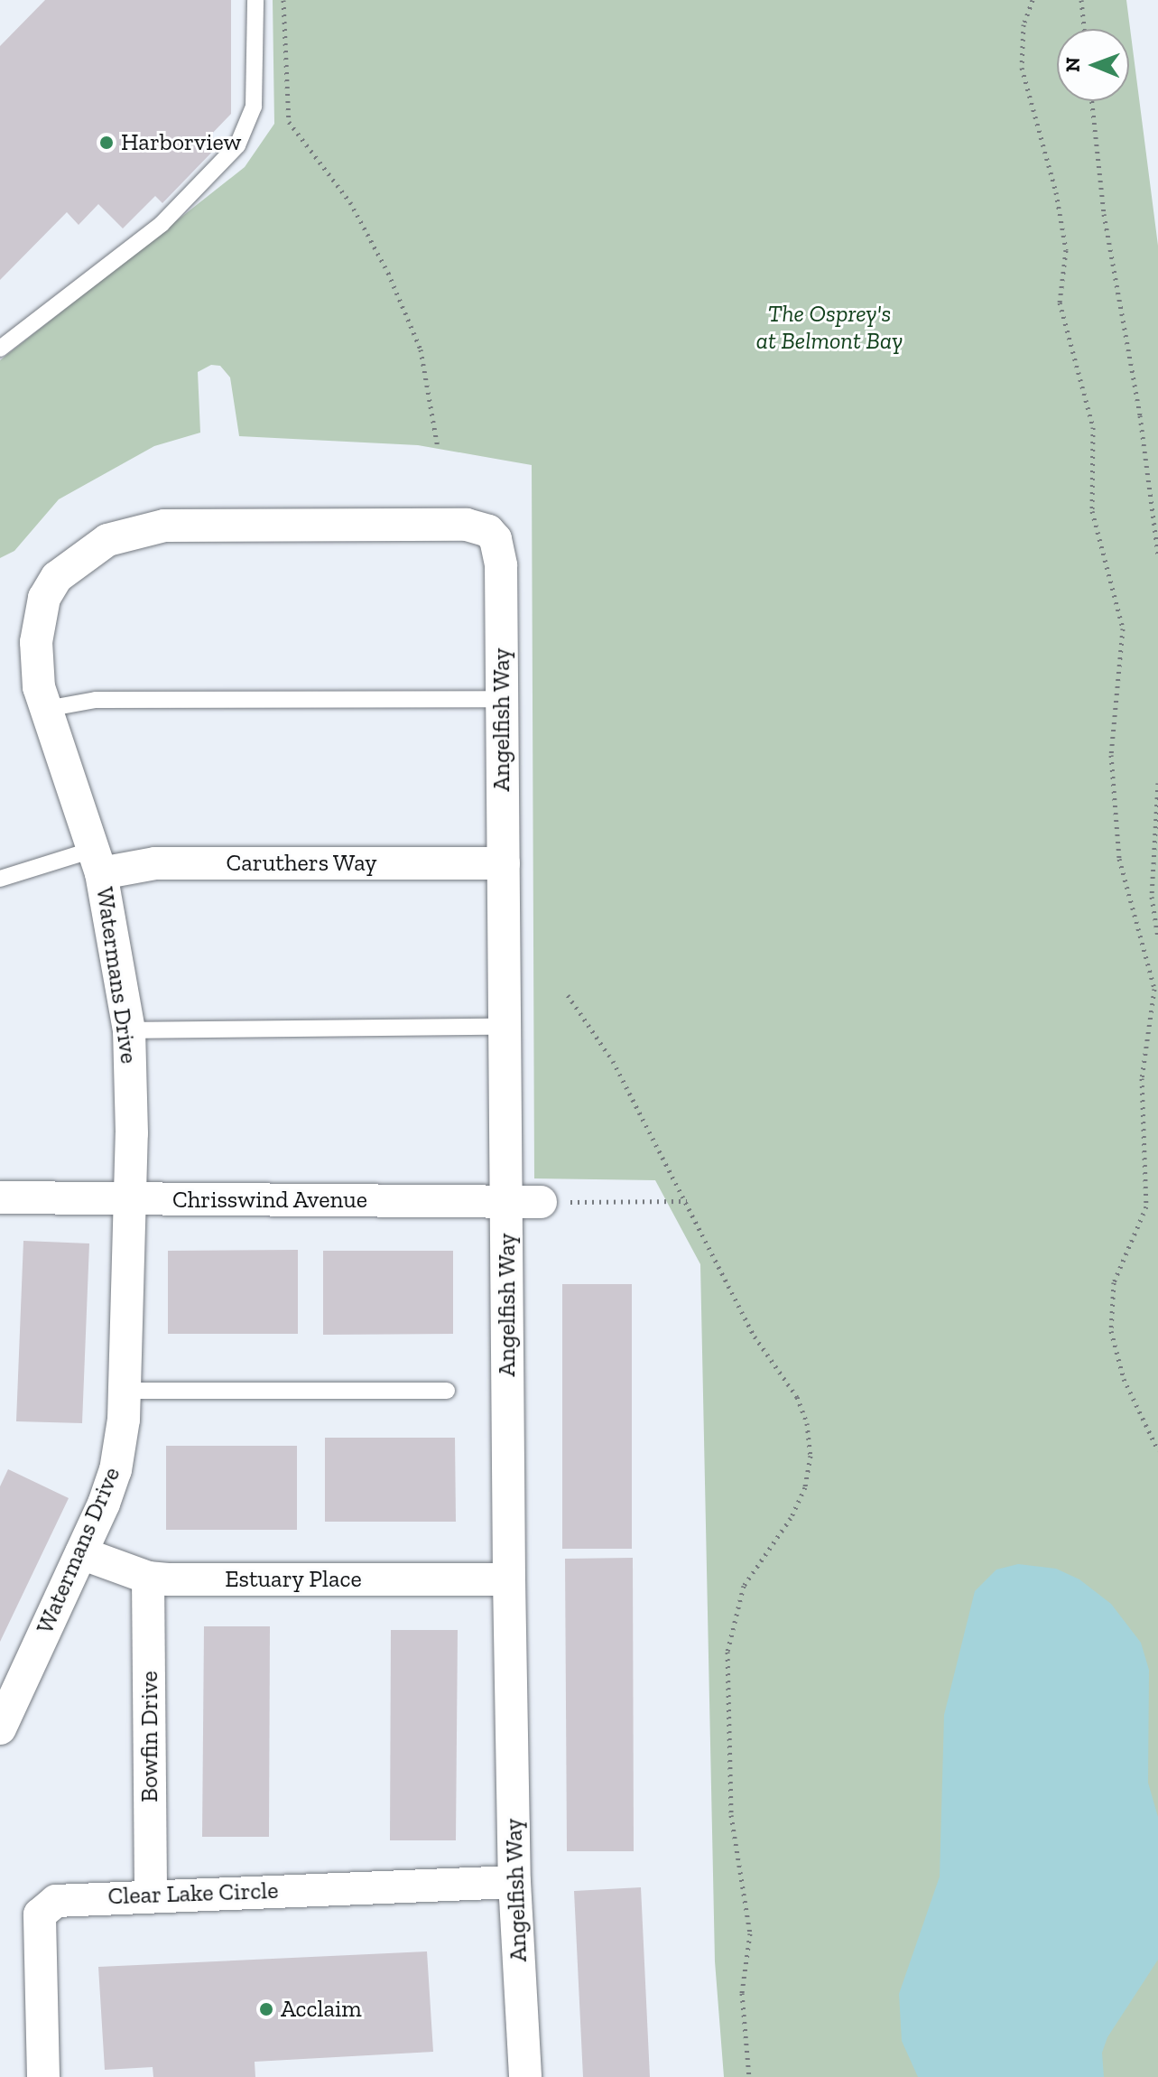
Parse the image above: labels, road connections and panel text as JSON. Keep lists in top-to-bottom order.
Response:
{
  "streets": {
    "street": [
      "Angelfish Way",
      "Caruthers Way",
      "Watermans Drive",
      "Chrisswind Avenue",
      "Estuary Place",
      "Bowfin Drive",
      "Clear Lake Circle"
    ]
  },
  "crossings": [
    ["Angelfish Way", "Caruthers Way"],
    ["Angelfish Way", "Watermans Drive"],
    ["Angelfish Way", "Chrisswind Avenue"],
    ["Angelfish Way", "Estuary Place"],
    ["Angelfish Way", "Clear Lake Circle"],
    ["Caruthers Way", "Watermans Drive"],
    ["Watermans Drive", "Chrisswind Avenue"],
    ["Watermans Drive", "Estuary Place"],
    ["Estuary Place", "Bowfin Drive"],
    ["Bowfin Drive", "Clear Lake Circle"]
  ],
  "parks": ["The Osprey's at Belmont Bay"],
  "places": ["Harborview", "Acclaim"],
  "north": "left"
}
